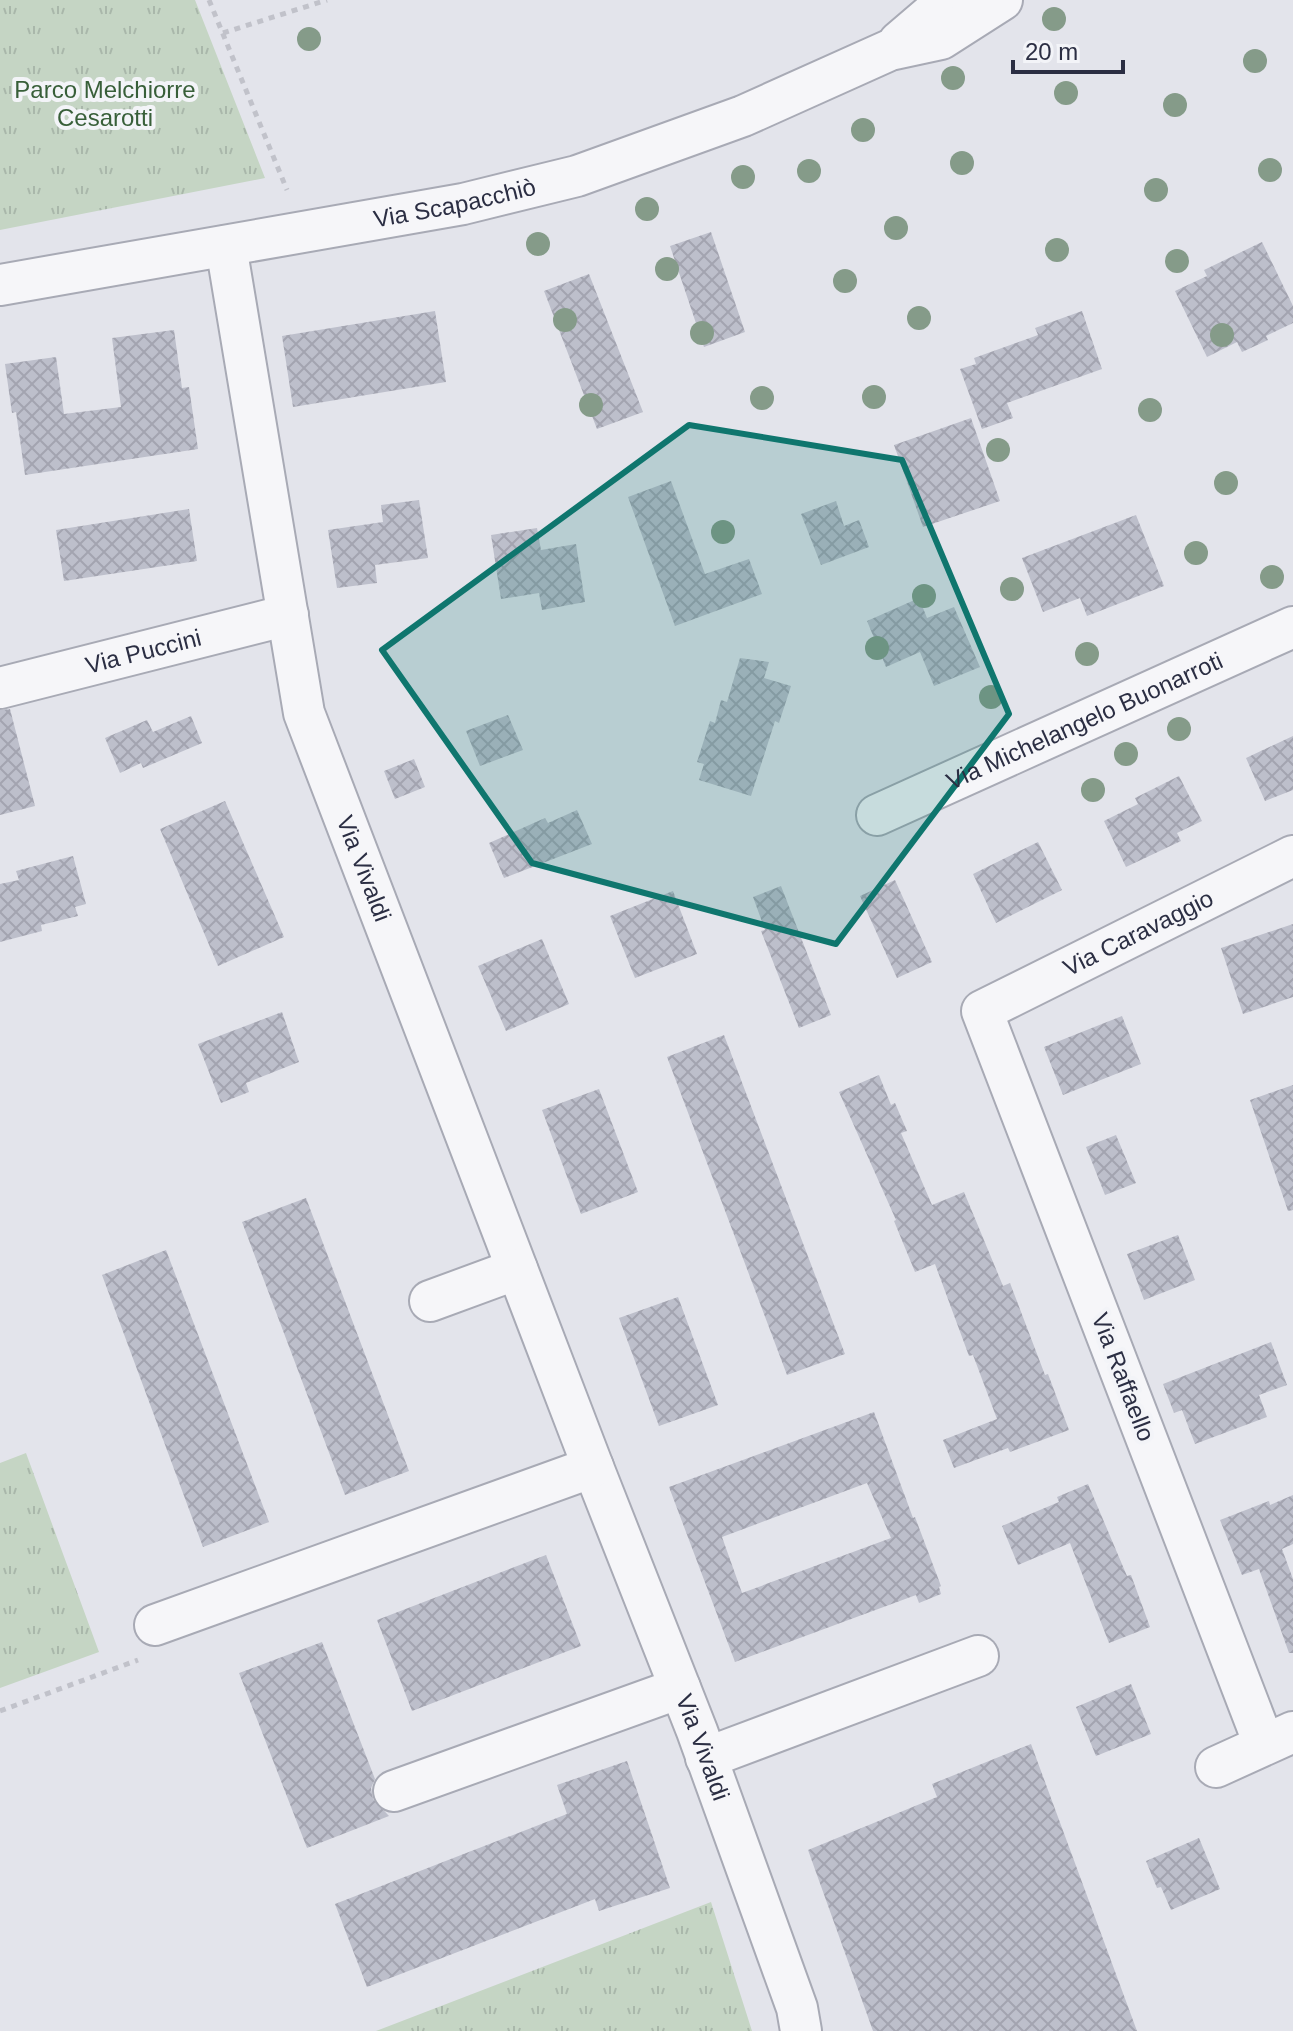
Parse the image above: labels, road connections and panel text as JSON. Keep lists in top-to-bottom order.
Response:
{
  "streets": {
    "street": [
      "Via Scapacchiò",
      "Via Puccini",
      "Via Michelangelo Buonarroti",
      "Via Vivaldi",
      "Via Caravaggio",
      "Via Raffaello"
    ]
  },
  "crossings": [
    ["Via Scapacchiò", "Via Vivaldi"],
    ["Via Puccini", "Via Vivaldi"],
    ["Via Caravaggio", "Via Raffaello"]
  ],
  "parks": ["Parco Melchiorre Cesarotti"],
  "scale_bar": "20 m"
}
